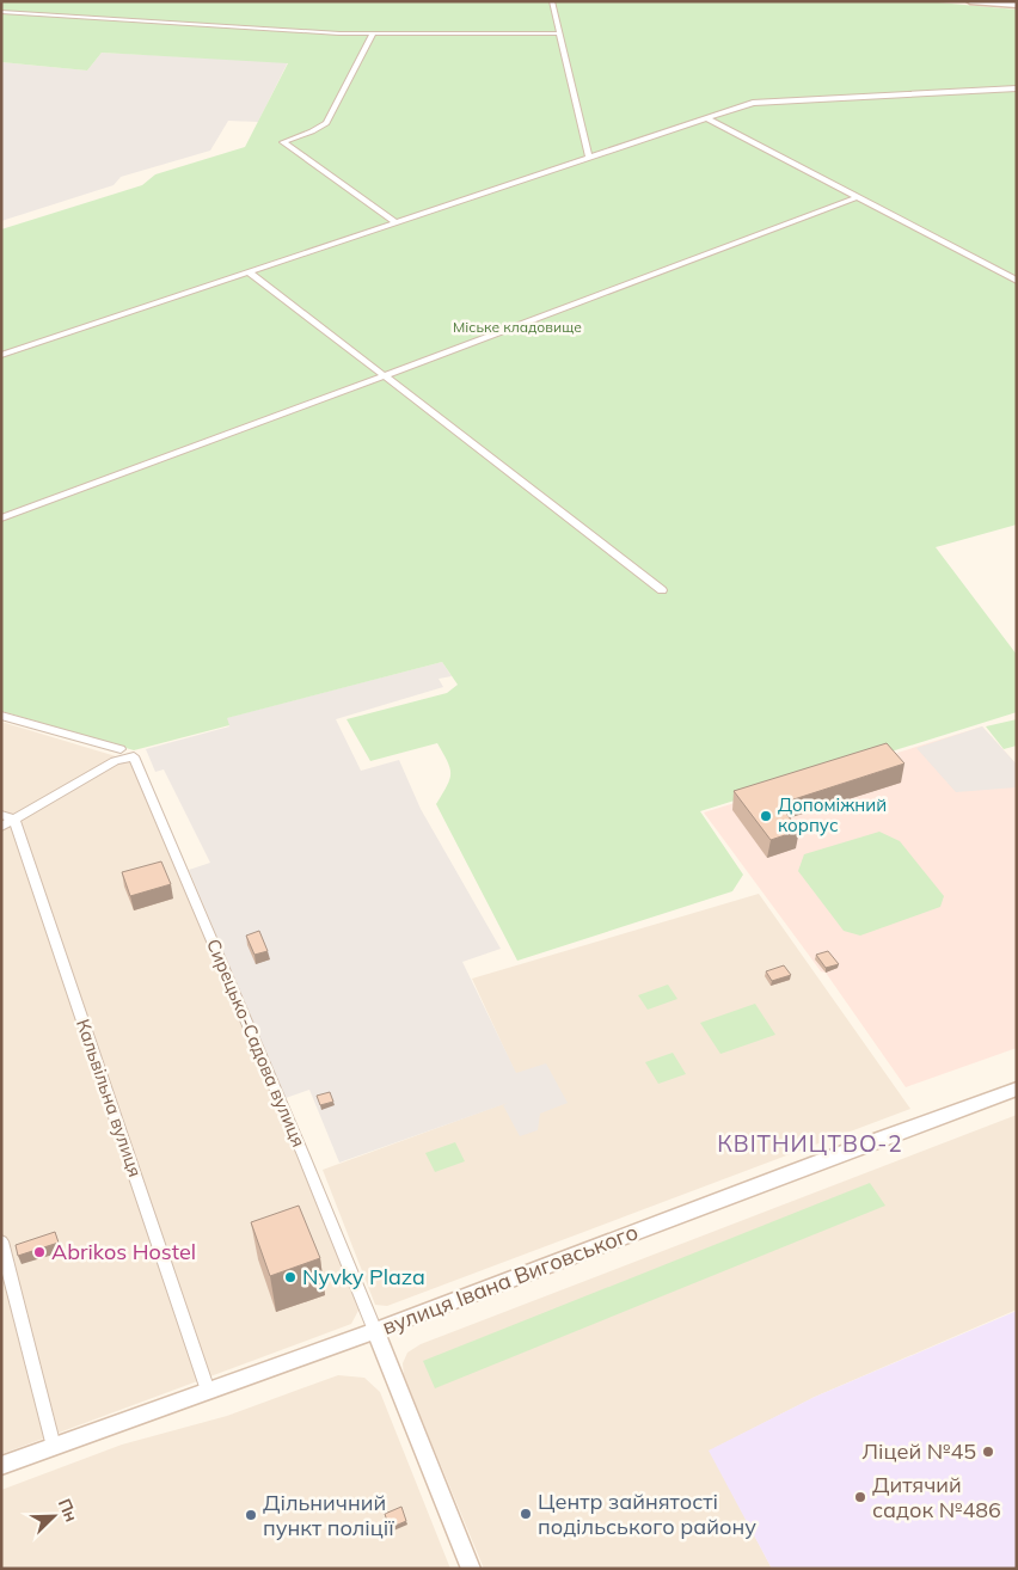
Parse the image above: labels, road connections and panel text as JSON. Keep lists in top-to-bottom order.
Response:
{
  "streets": {
    "main road": ["вулиця Івана Виговського"],
    "street": ["Сирецько-Садова вулиця", "Кальвільна вулиця"]
  },
  "crossings": [
    ["Сирецько-Садова вулиця", "Кальвільна вулиця"],
    ["Сирецько-Садова вулиця", "вулиця Івана Виговського"],
    ["Кальвільна вулиця", "вулиця Івана Виговського"]
  ],
  "districts": ["КВІТНИЦТВО-2"],
  "parks": ["Міське кладовище"],
  "places": [
    "Допоміжний корпус",
    "Abrikos Hostel",
    "Nyvky Plaza",
    "Ліцей №45",
    "Дитячий садок №486",
    "Центр зайнятості подільського району",
    "Дільничний пункт поліції"
  ],
  "north": "top right"
}
